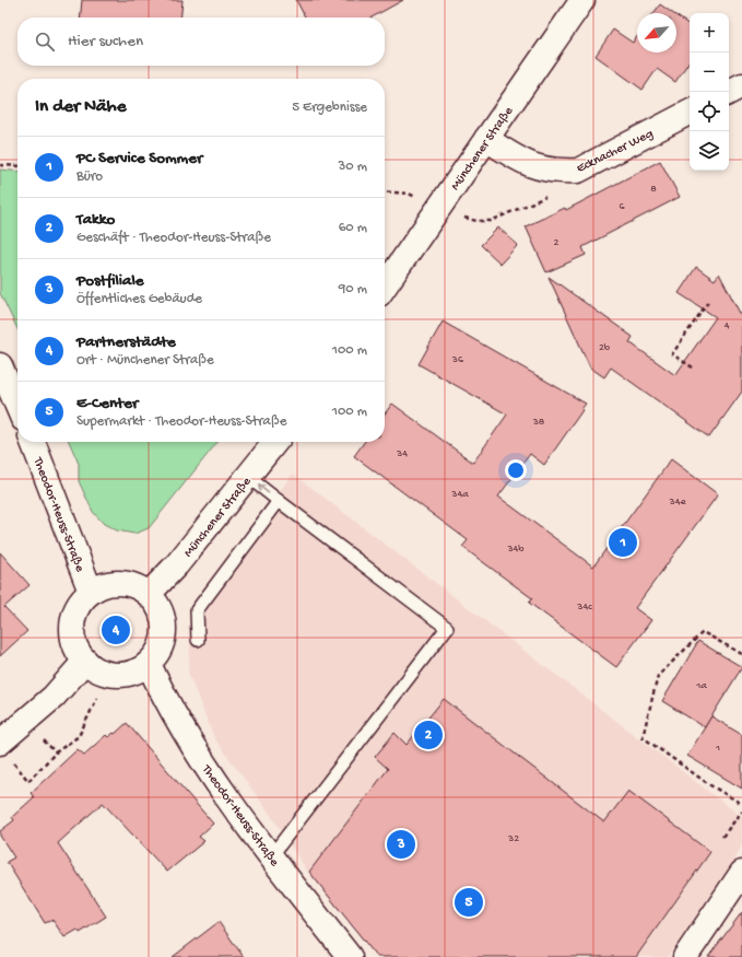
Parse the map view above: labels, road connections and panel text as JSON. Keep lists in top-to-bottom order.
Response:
{
  "streets": {
    "main road": ["Münchener Straße", "Ecknacher Weg", "Theodor-Heuss-Straße"]
  },
  "crossings": [
    ["Münchener Straße", "Ecknacher Weg"],
    ["Münchener Straße", "Theodor-Heuss-Straße"]
  ],
  "house_numbers": [
    "8",
    "6",
    "2",
    "4",
    "2b",
    "36",
    "38",
    "34",
    "34a",
    "34e",
    "34b",
    "34c",
    "1a",
    "1",
    "32"
  ],
  "north": "bottom left",
  "page": {
    "map_buttons": ["+", "−"],
    "search": "Hier suchen",
    "heading": ["In der Nähe", "5 Ergebnisse"],
    "list": [
      {
        "mark": "1",
        "name": "PC Service Sommer",
        "note": "Büro",
        "value": "30 m"
      },
      {
        "mark": "2",
        "name": "Takko",
        "note": "Geschäft · Theodor-Heuss-Straße",
        "value": "60 m"
      },
      {
        "mark": "3",
        "name": "Postfiliale",
        "note": "Öffentliches Gebäude",
        "value": "90 m"
      },
      {
        "mark": "4",
        "name": "Partnerstädte",
        "note": "Ort · Münchener Straße",
        "value": "100 m"
      },
      {
        "mark": "5",
        "name": "E-Center",
        "note": "Supermarkt · Theodor-Heuss-Straße",
        "value": "100 m"
      }
    ],
    "pins": [
      "1",
      "4",
      "2",
      "3",
      "5"
    ]
  }
}
